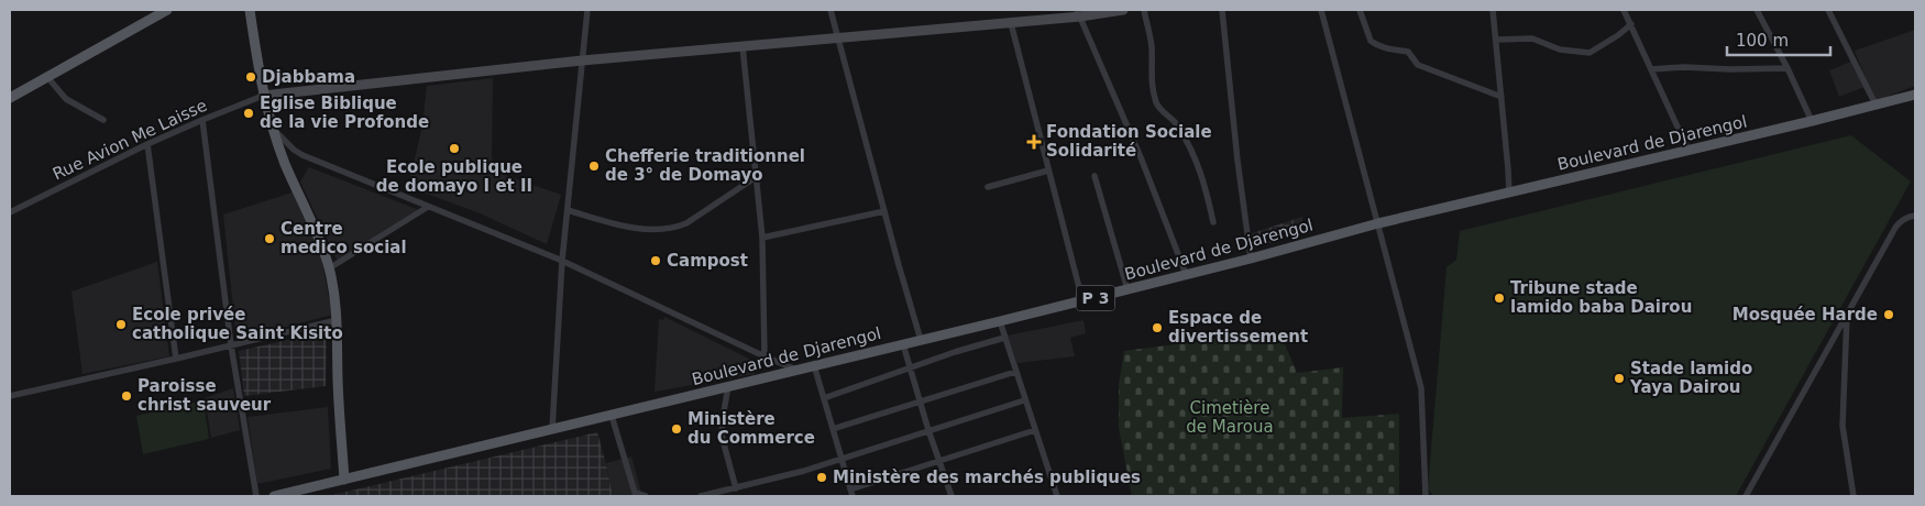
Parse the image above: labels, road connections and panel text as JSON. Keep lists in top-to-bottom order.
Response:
{
  "streets": {
    "main road": ["Boulevard de Djarengol", "P 3"],
    "street": ["Rue Avion Me Laisse"]
  },
  "parks": ["Cimetière de Maroua"],
  "places": {
    "other": [
      "Djabbama",
      "Eglise Biblique de la vie Profonde",
      "Ecole publique de domayo I et II",
      "Chefferie traditionnel de 3° de Domayo",
      "Centre medico social",
      "Campost",
      "Tribune stade lamido baba Dairou",
      "Mosquée Harde",
      "Ecole privée catholique Saint Kisito",
      "Espace de divertissement",
      "Stade lamido Yaya Dairou",
      "Paroisse christ sauveur",
      "Ministère du Commerce",
      "Ministère des marchés publiques"
    ],
    "health": ["Fondation Sociale Solidarité"]
  },
  "scale_bar": "100 m"
}
